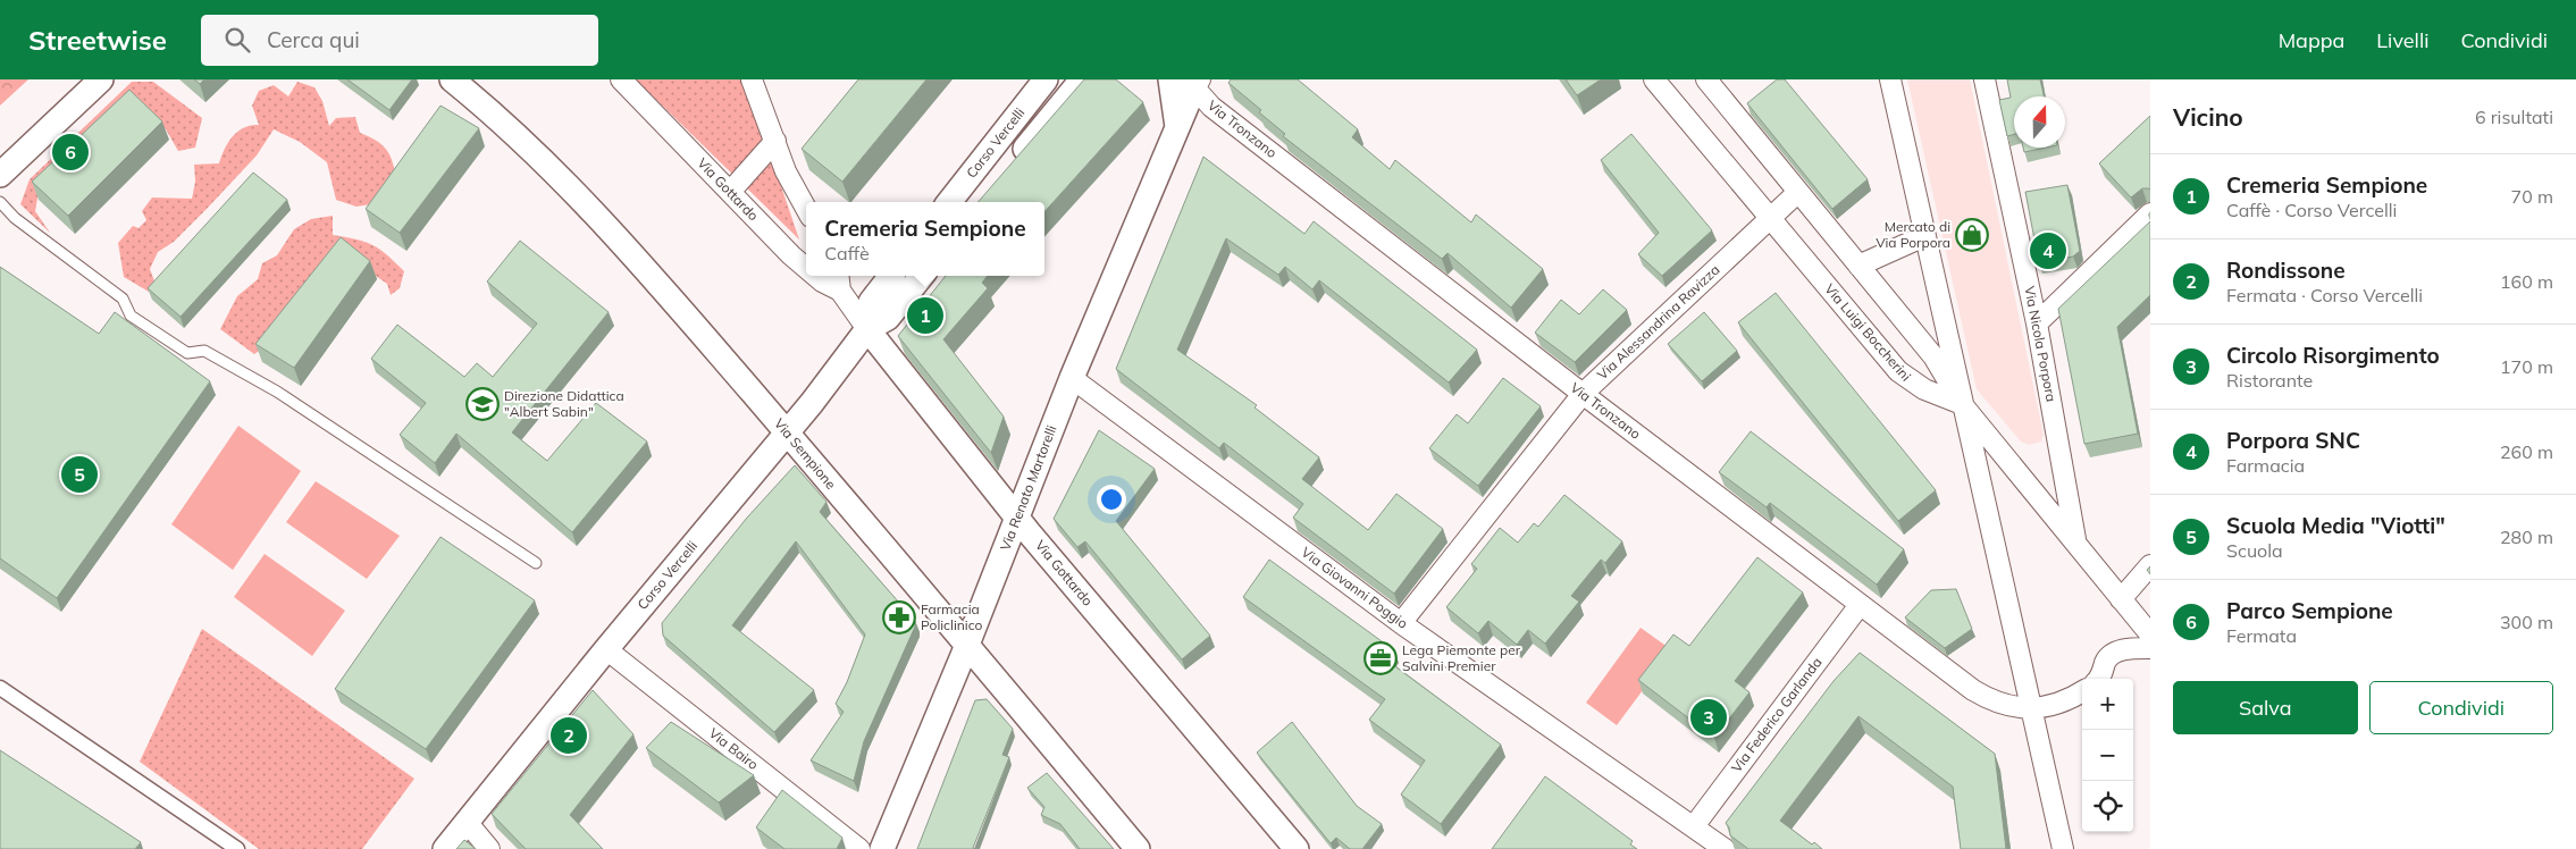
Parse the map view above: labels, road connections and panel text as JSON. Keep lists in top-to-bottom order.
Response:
{
  "streets": {
    "street": [
      "Via Tronzano",
      "Corso Vercelli",
      "Via Gottardo",
      "Via Alessandrina Ravizza",
      "Via Luigi Boccherini",
      "Via Nicola Porpora",
      "Via Sempione",
      "Via Renato Martorelli",
      "Via Giovanni Poggio",
      "Via Federico Garlanda",
      "Via Bairo"
    ]
  },
  "crossings": [
    ["Via Tronzano", "Via Alessandrina Ravizza"],
    ["Via Tronzano", "Via Nicola Porpora"],
    ["Via Tronzano", "Via Renato Martorelli"],
    ["Via Tronzano", "Via Federico Garlanda"],
    ["Corso Vercelli", "Via Gottardo"],
    ["Corso Vercelli", "Via Sempione"],
    ["Corso Vercelli", "Via Bairo"],
    ["Via Gottardo", "Via Renato Martorelli"],
    ["Via Alessandrina Ravizza", "Via Luigi Boccherini"],
    ["Via Alessandrina Ravizza", "Via Giovanni Poggio"],
    ["Via Luigi Boccherini", "Via Nicola Porpora"],
    ["Via Sempione", "Via Renato Martorelli"],
    ["Via Renato Martorelli", "Via Giovanni Poggio"],
    ["Via Giovanni Poggio", "Via Federico Garlanda"]
  ],
  "places": {
    "shop": ["Mercato di Via Porpora"],
    "school or university": ["Direzione Didattica \"Albert Sabin\""],
    "pharmacy": ["Farmacia Policlinico"],
    "office": ["Lega Piemonte per Salvini Premier"]
  },
  "north": "top",
  "page": {
    "header": "Streetwise",
    "search": "Cerca qui",
    "nav": ["Mappa", "Livelli", "Condividi"],
    "heading": ["Vicino", "6 risultati"],
    "pins": [
      "6",
      "4",
      "1",
      "5",
      "3",
      "2"
    ],
    "list": [
      {
        "mark": "1",
        "name": "Cremeria Sempione",
        "note": "Caffè · Corso Vercelli",
        "value": "70 m"
      },
      {
        "mark": "2",
        "name": "Rondissone",
        "note": "Fermata · Corso Vercelli",
        "value": "160 m"
      },
      {
        "mark": "3",
        "name": "Circolo Risorgimento",
        "note": "Ristorante",
        "value": "170 m"
      },
      {
        "mark": "4",
        "name": "Porpora SNC",
        "note": "Farmacia",
        "value": "260 m"
      },
      {
        "mark": "5",
        "name": "Scuola Media \"Viotti\"",
        "note": "Scuola",
        "value": "280 m"
      },
      {
        "mark": "6",
        "name": "Parco Sempione",
        "note": "Fermata",
        "value": "300 m"
      }
    ],
    "popup": ["Cremeria Sempione", "Caffè"],
    "buttons": ["Salva", "Condividi"],
    "map_buttons": ["+", "−"]
  }
}
